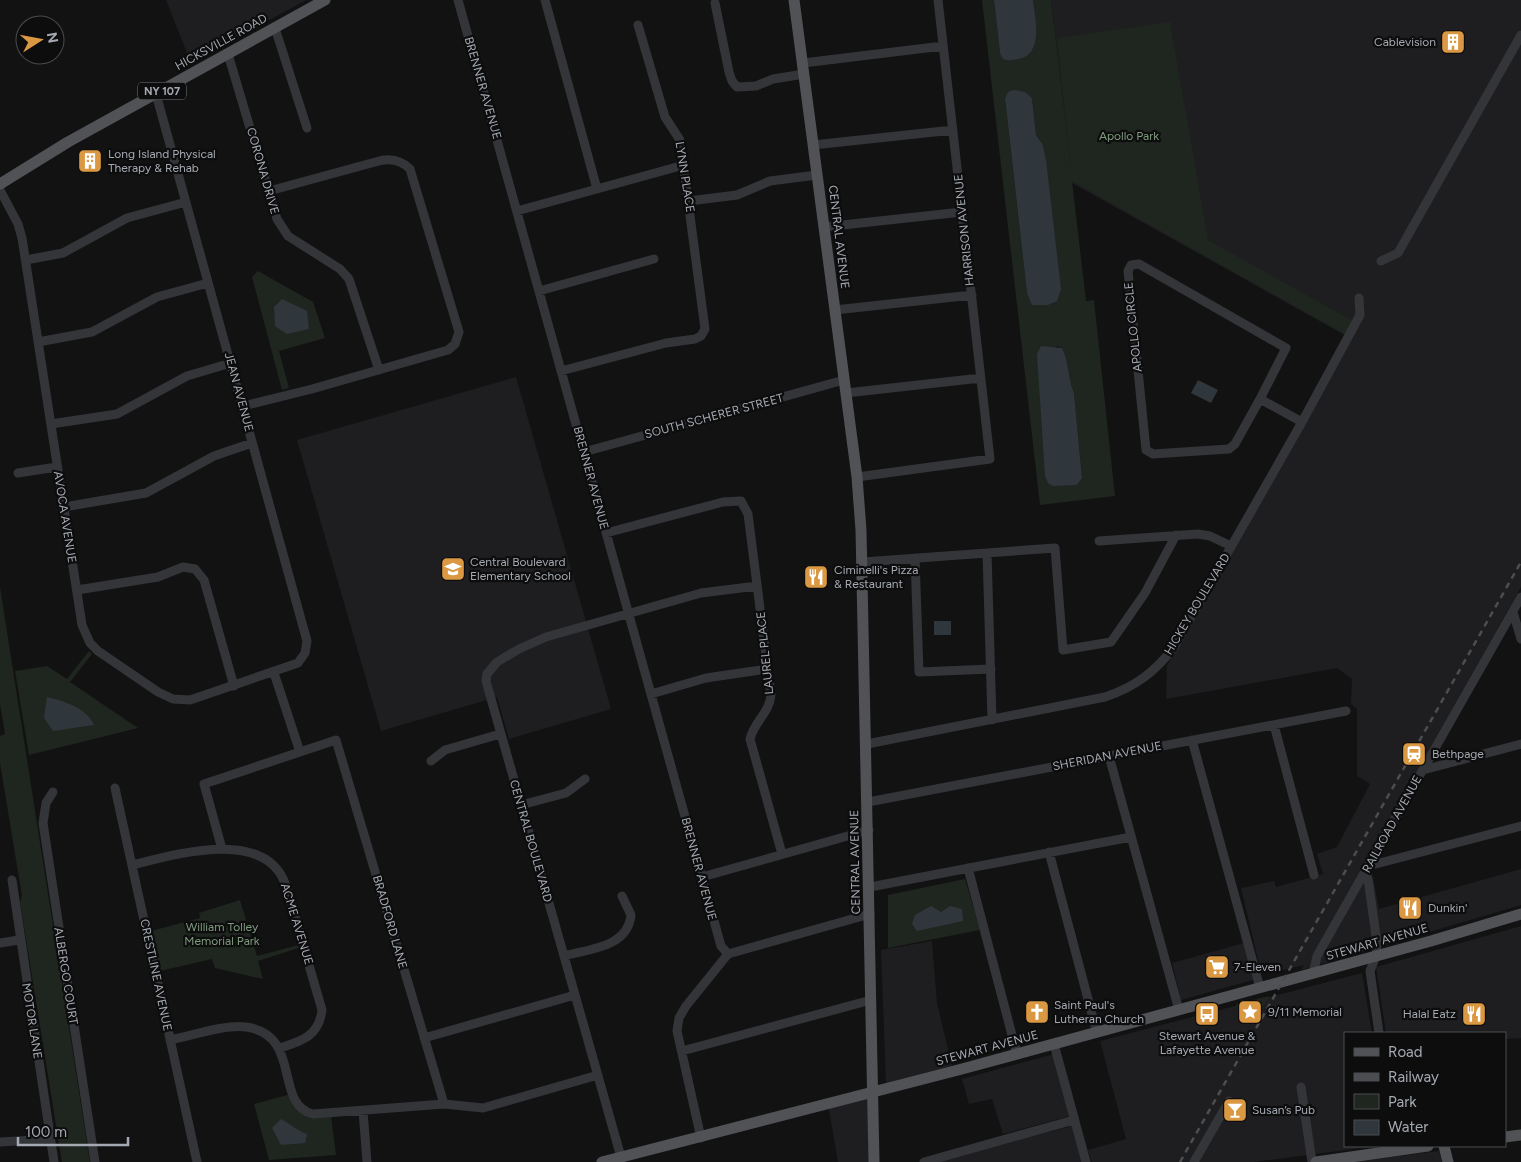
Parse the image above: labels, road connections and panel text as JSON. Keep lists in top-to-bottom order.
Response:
{
  "streets": {
    "main road": [
      "HICKSVILLE ROAD",
      "NY 107",
      "CENTRAL AVENUE",
      "STEWART AVENUE"
    ],
    "street": [
      "BRENNER AVENUE",
      "CORONA DRIVE",
      "LYNN PLACE",
      "HARRISON AVENUE",
      "APOLLO CIRCLE",
      "JEAN AVENUE",
      "SOUTH SCHERER STREET",
      "AVOCA AVENUE",
      "HICKEY BOULEVARD",
      "LAUREL PLACE",
      "SHERIDAN AVENUE",
      "RAILROAD AVENUE",
      "CENTRAL BOULEVARD",
      "BRADFORD LANE",
      "ACME AVENUE",
      "CRESTLINE AVENUE",
      "ALBERGO COURT",
      "MOTOR LANE"
    ]
  },
  "crossings": [
    ["HICKSVILLE ROAD", "CORONA DRIVE"],
    ["HICKSVILLE ROAD", "JEAN AVENUE"],
    ["BRENNER AVENUE", "LYNN PLACE"],
    ["BRENNER AVENUE", "SOUTH SCHERER STREET"],
    ["BRENNER AVENUE", "LAUREL PLACE"],
    ["BRENNER AVENUE", "CENTRAL BOULEVARD"],
    ["HARRISON AVENUE", "CENTRAL AVENUE"],
    ["CENTRAL AVENUE", "SOUTH SCHERER STREET"],
    ["CENTRAL AVENUE", "HICKEY BOULEVARD"],
    ["CENTRAL AVENUE", "SHERIDAN AVENUE"],
    ["CENTRAL AVENUE", "STEWART AVENUE"],
    ["JEAN AVENUE", "AVOCA AVENUE"],
    ["LAUREL PLACE", "CENTRAL BOULEVARD"],
    ["RAILROAD AVENUE", "STEWART AVENUE"],
    ["CENTRAL BOULEVARD", "STEWART AVENUE"],
    ["ACME AVENUE", "CRESTLINE AVENUE"]
  ],
  "parks": ["Apollo Park", "William Tolley Memorial Park"],
  "places": {
    "building": ["Cablevision", "Long Island Physical Therapy & Rehab"],
    "school or university": ["Central Boulevard Elementary School"],
    "restaurant": ["Ciminelli's Pizza & Restaurant", "Dunkin'", "Halal Eatz"],
    "station": ["Bethpage"],
    "supermarket": ["7-Eleven"],
    "church": ["Saint Paul's Lutheran Church"],
    "place": ["9/11 Memorial"],
    "bus stop": ["Stewart Avenue & Lafayette Avenue"],
    "bar": ["Susan’s Pub"]
  },
  "legend": [
    "Road",
    "Railway",
    "Park",
    "Water"
  ],
  "scale_bar": "100 m",
  "north": "right"
}
